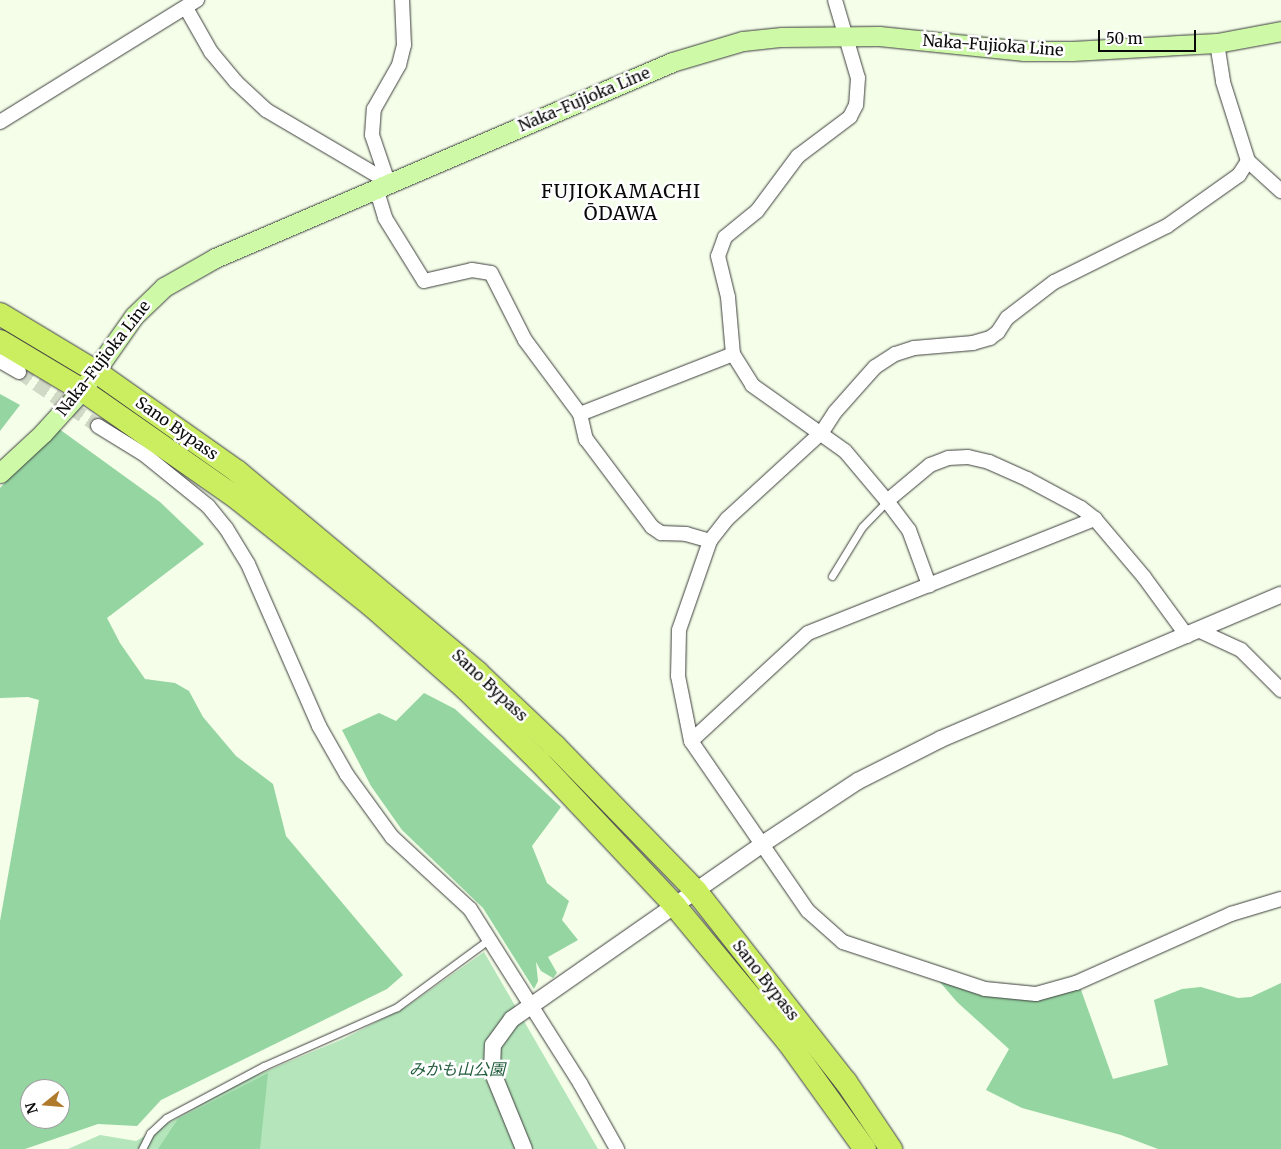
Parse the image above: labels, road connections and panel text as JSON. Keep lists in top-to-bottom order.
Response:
{
  "streets": {
    "highway": ["Sano Bypass"],
    "main road": ["Naka-Fujioka Line"]
  },
  "crossings": [
    ["Naka-Fujioka Line", "Sano Bypass"]
  ],
  "districts": ["FUJIOKAMACHI ŌDAWA"],
  "parks": ["みかも山公園"],
  "scale_bar": "50 m",
  "north": "left"
}
